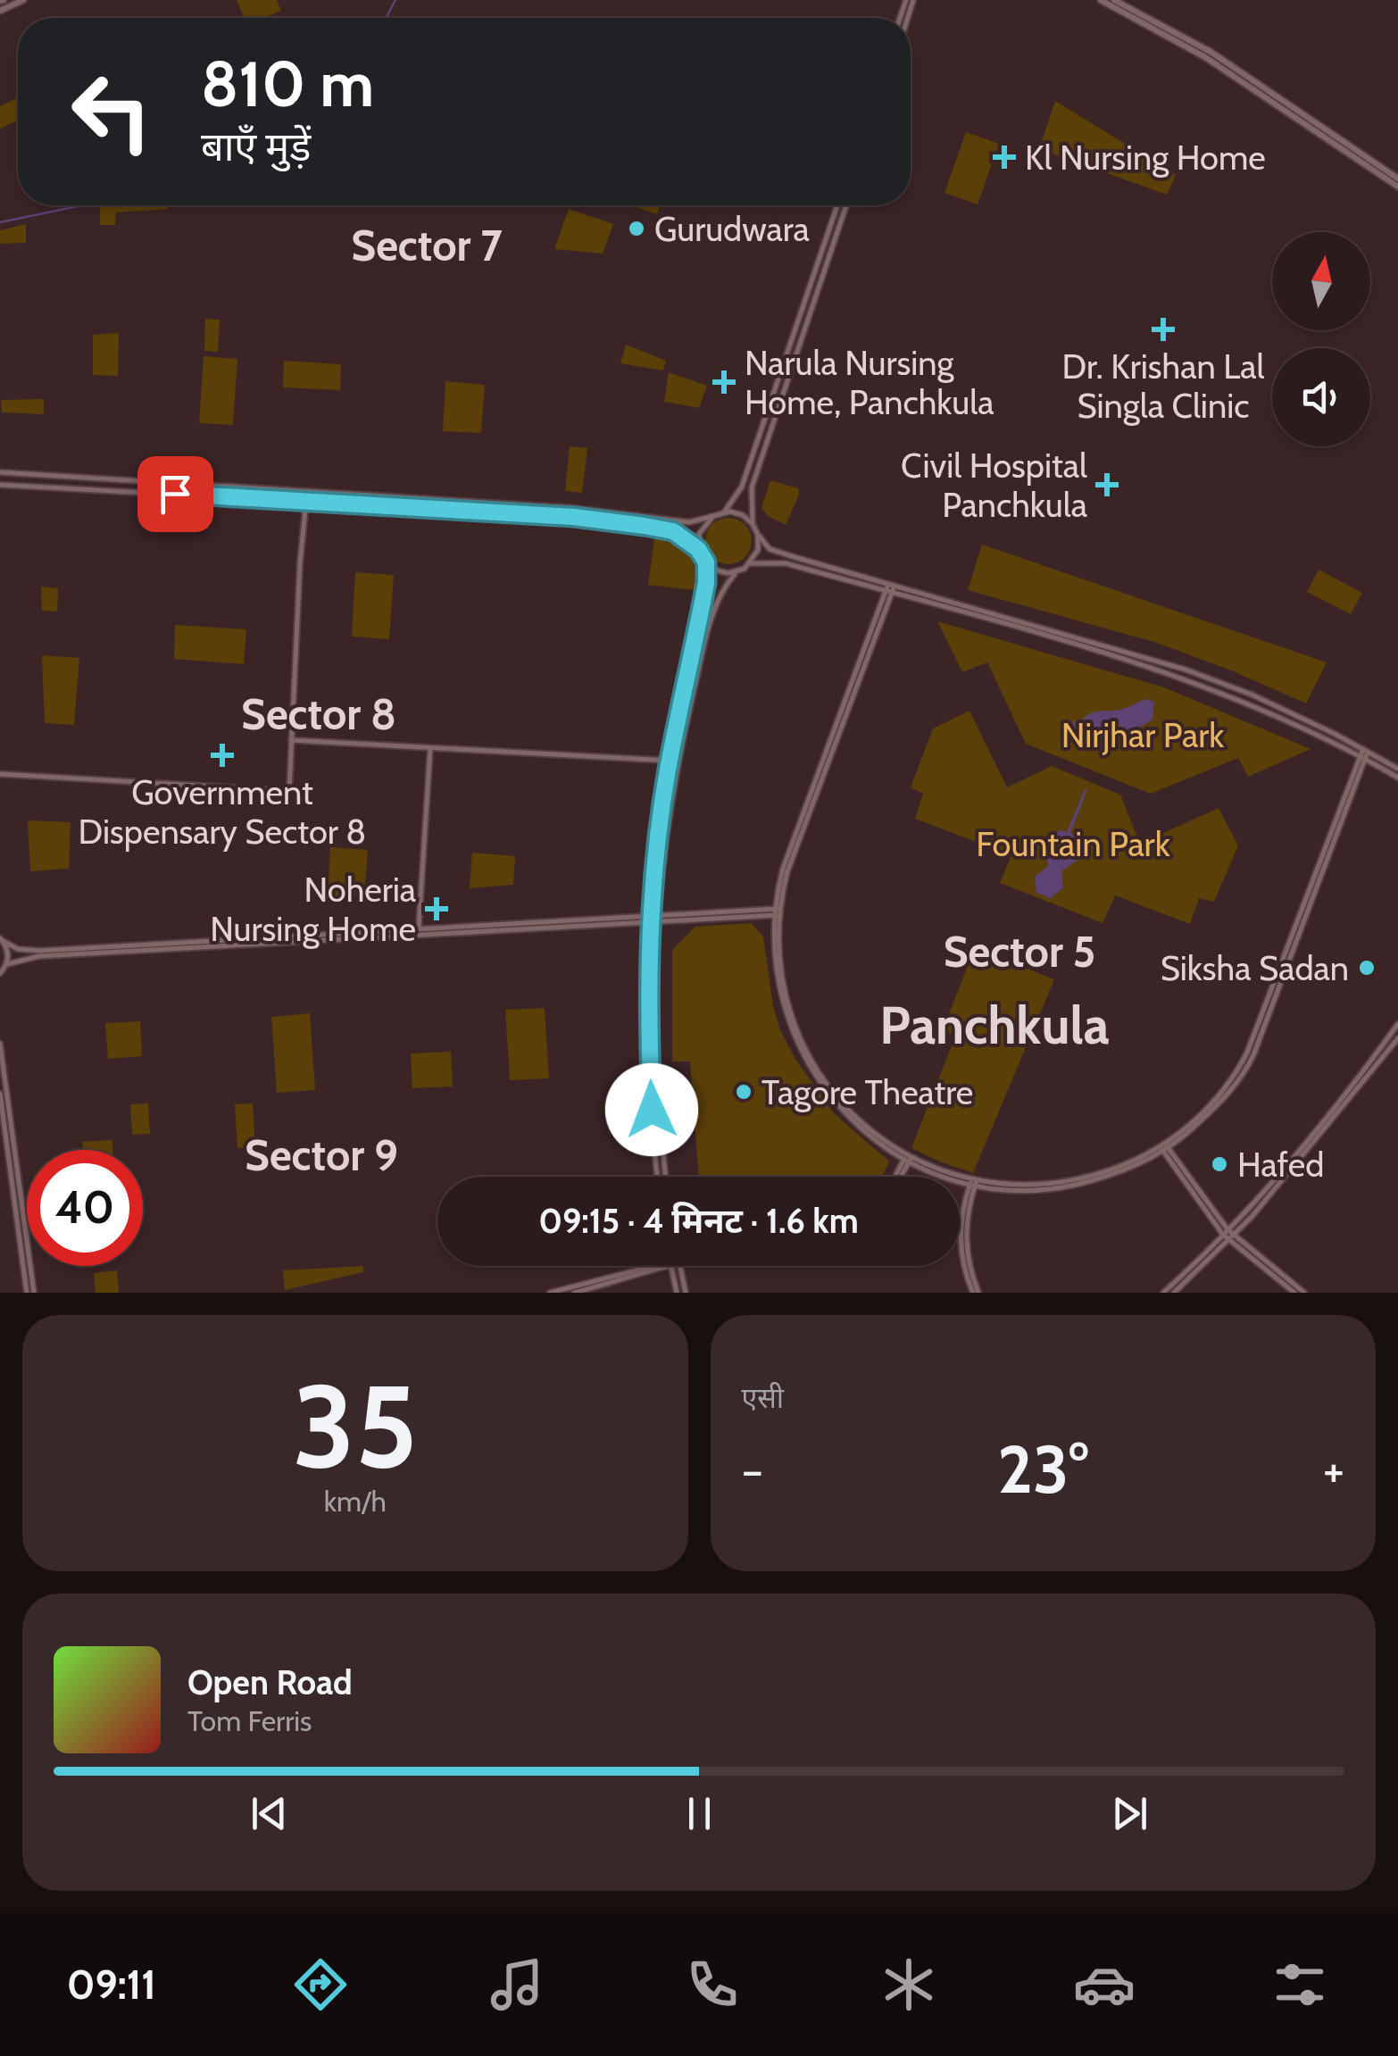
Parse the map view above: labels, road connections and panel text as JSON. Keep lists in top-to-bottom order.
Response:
{
  "districts": [
    "Sector 7",
    "Sector 8",
    "Sector 5",
    "Panchkula",
    "Sector 9"
  ],
  "parks": ["Nirjhar Park", "Fountain Park"],
  "places": {
    "health": [
      "Kl Nursing Home",
      "Dr. Krishan Lal Singla Clinic",
      "Narula Nursing Home, Panchkula",
      "Civil Hospital Panchkula",
      "Government Dispensary Sector 8",
      "Noheria Nursing Home"
    ],
    "other": [
      "Gurudwara",
      "Siksha Sadan",
      "Tagore Theatre",
      "Hafed"
    ]
  },
  "north": "top",
  "page": {
    "turn": ["810 m", "बाएँ मुड़ें"],
    "limit": "40",
    "trip": "09:15 · 4 मिनट · 1.6 km",
    "tile": [
      ["35", "km/h"],
      "एसी"
    ],
    "heat": ["−", "23°", "+"],
    "song": ["Open Road", "Tom Ferris"],
    "tabs": "09:11"
  }
}
